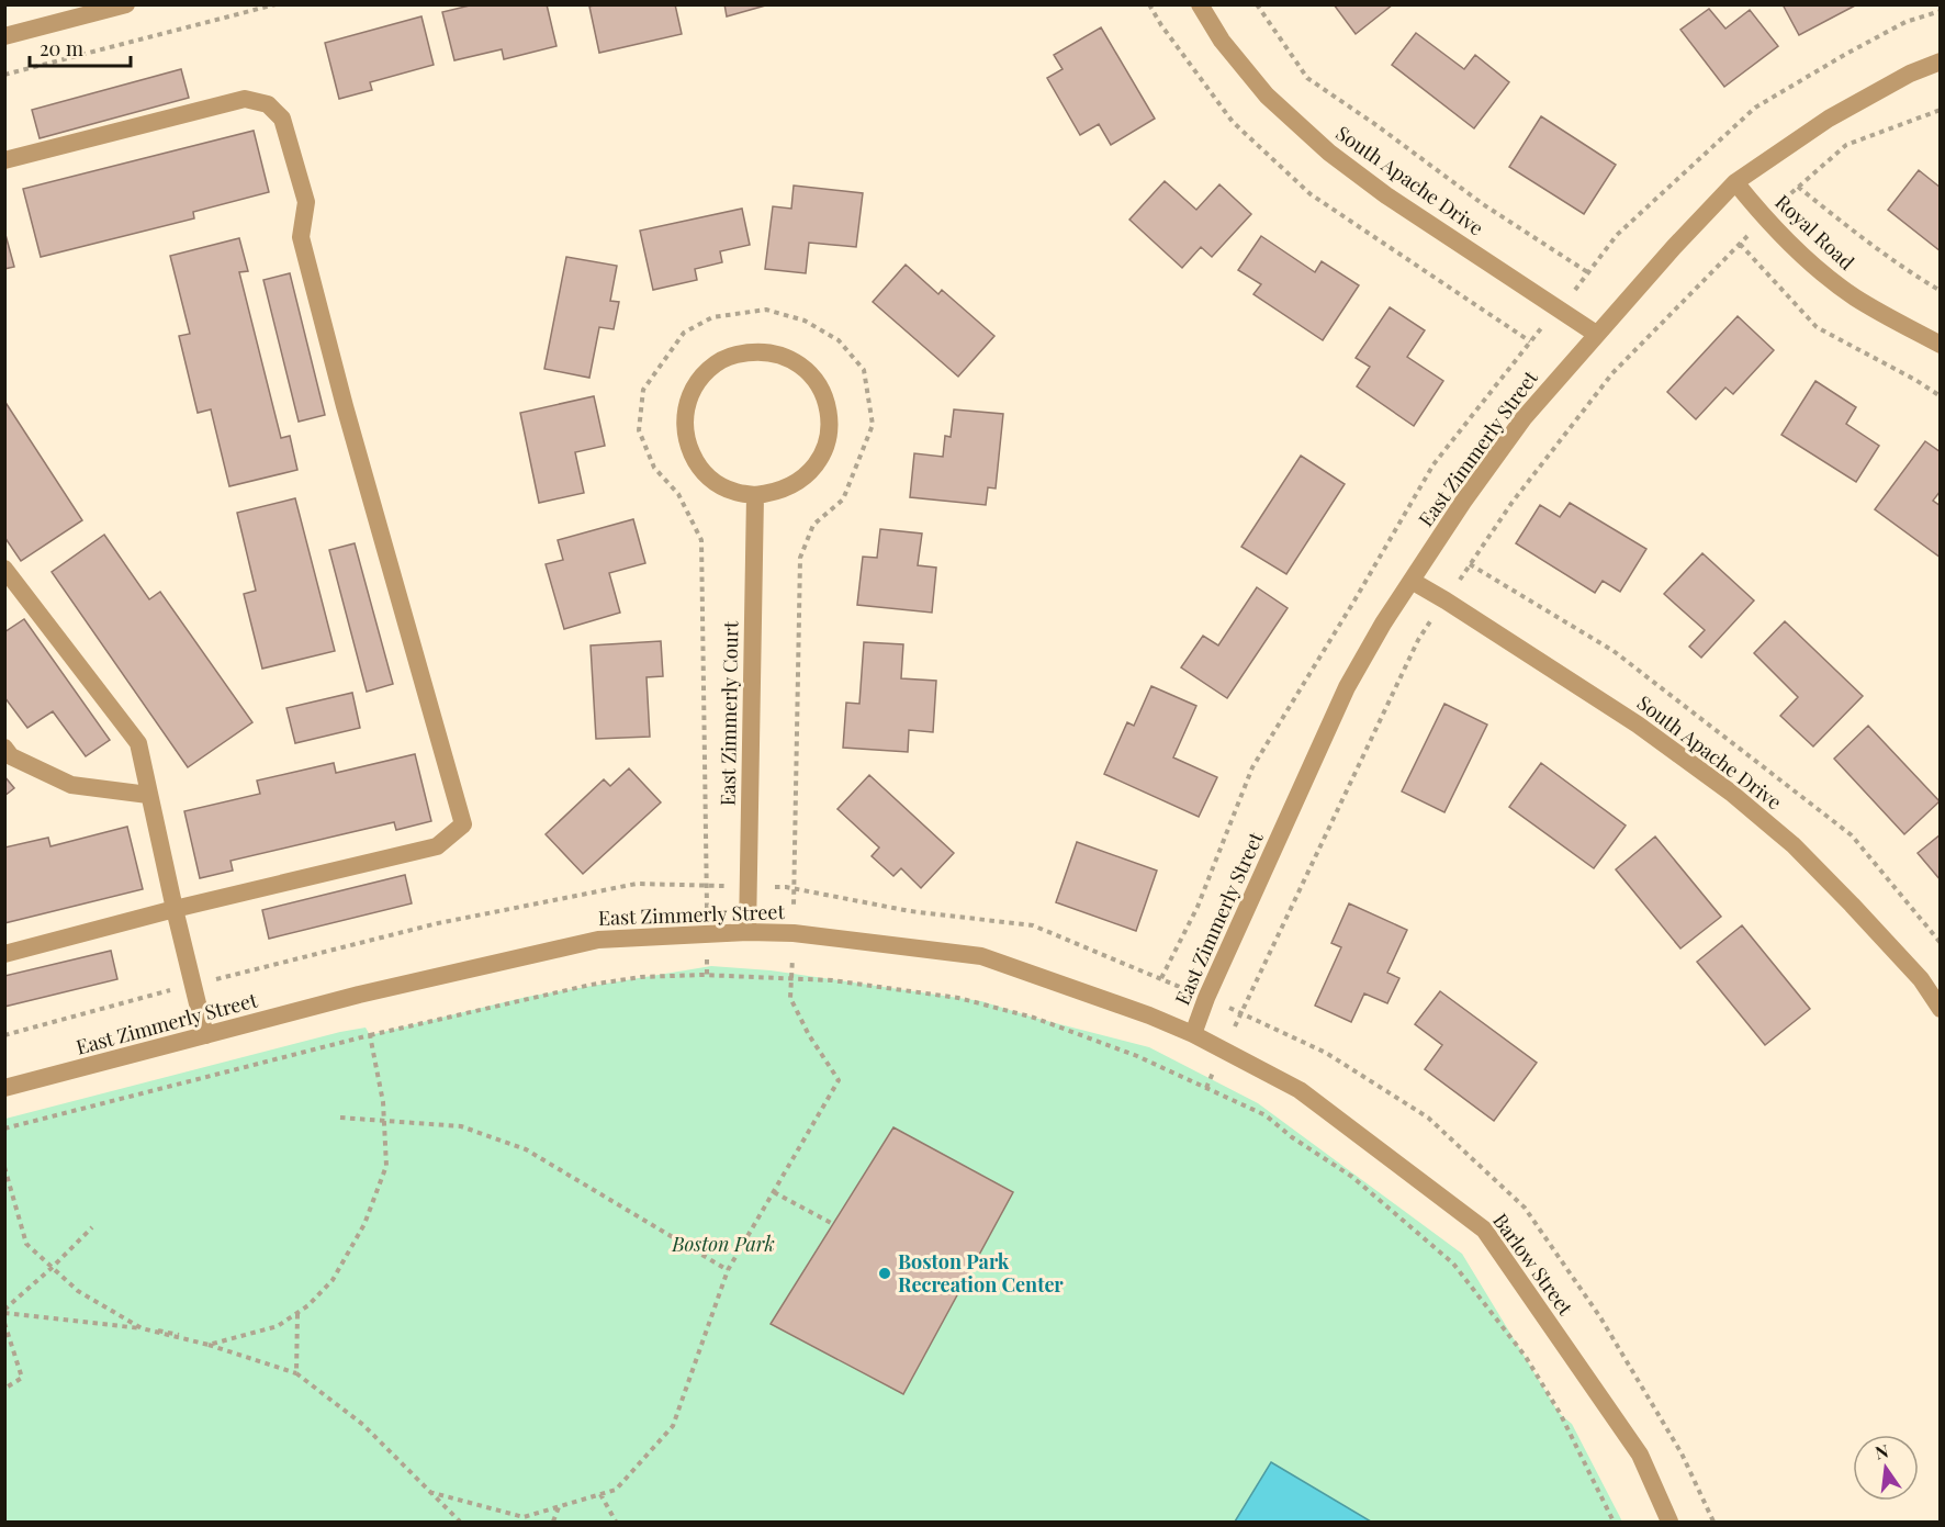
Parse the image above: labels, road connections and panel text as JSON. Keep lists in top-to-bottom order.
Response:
{
  "streets": {
    "street": [
      "South Apache Drive",
      "Royal Road",
      "East Zimmerly Street",
      "East Zimmerly Court",
      "Barlow Street"
    ]
  },
  "crossings": [
    ["South Apache Drive", "East Zimmerly Street"],
    ["Royal Road", "East Zimmerly Street"],
    ["East Zimmerly Street", "East Zimmerly Court"],
    ["East Zimmerly Street", "Barlow Street"]
  ],
  "parks": ["Boston Park"],
  "places": ["Boston Park Recreation Center"],
  "scale_bar": "20 m",
  "north": "top"
}
